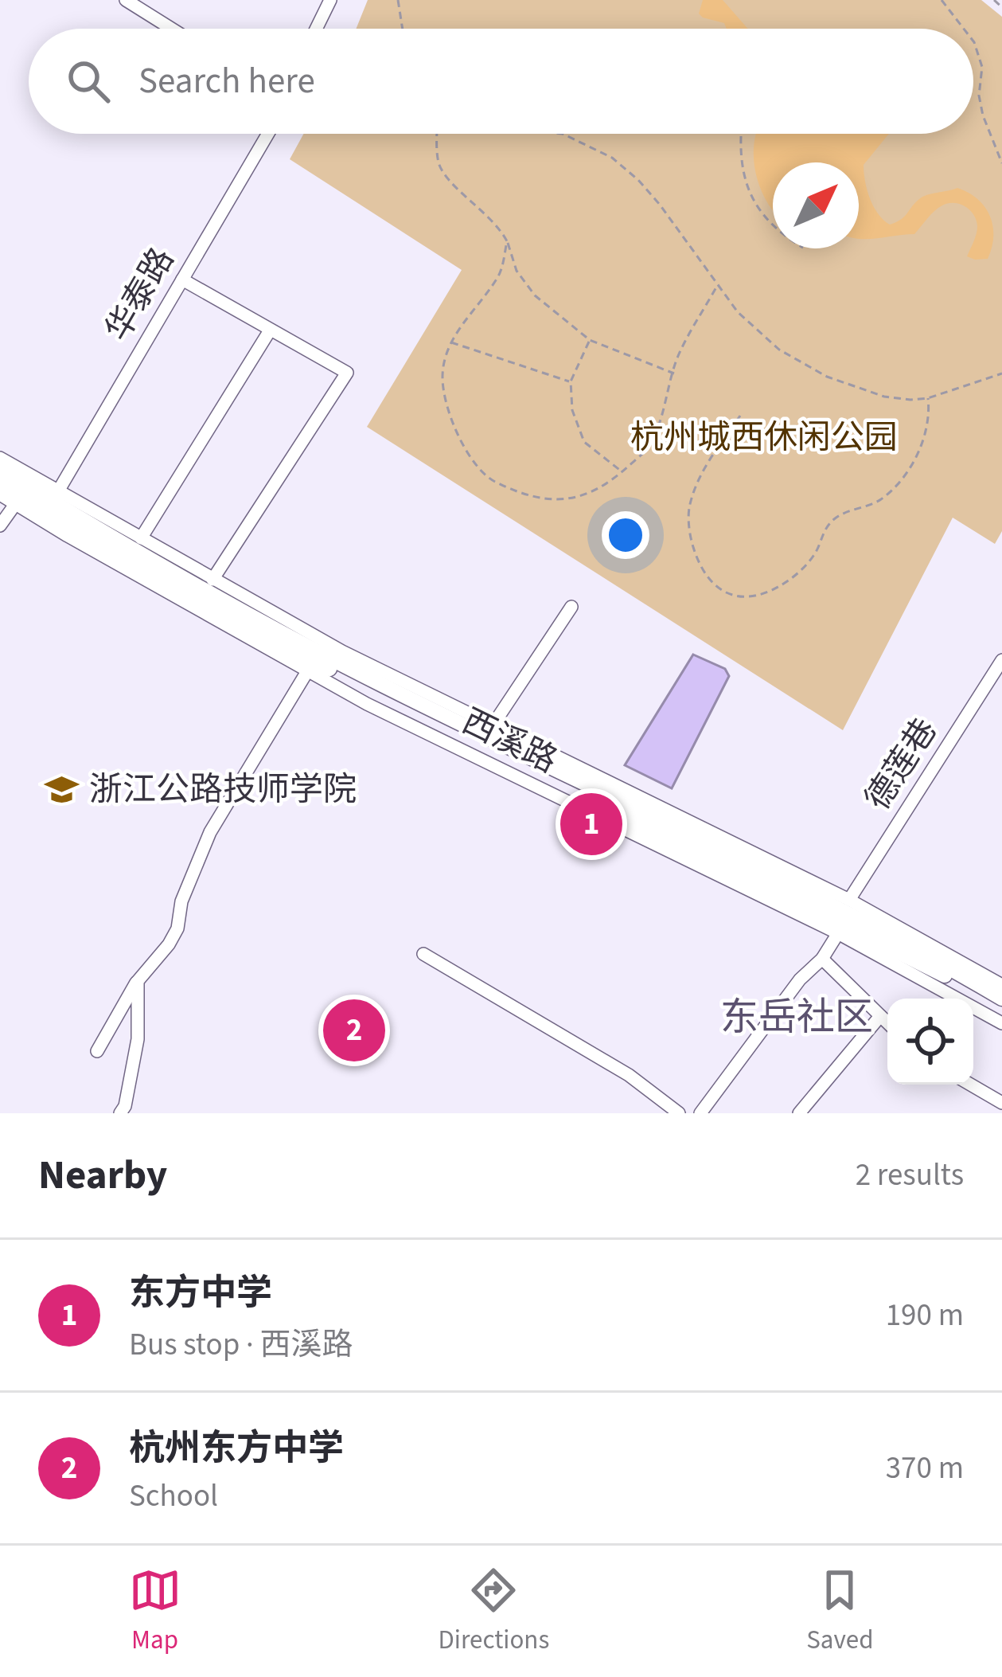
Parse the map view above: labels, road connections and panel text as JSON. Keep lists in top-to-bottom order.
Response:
{
  "streets": {
    "main road": ["西溪路"],
    "street": ["华泰路", "德莲巷"]
  },
  "crossings": [
    ["华泰路", "西溪路"],
    ["西溪路", "德莲巷"]
  ],
  "districts": ["东岳社区"],
  "parks": ["杭州城西休闲公园"],
  "places": {
    "school or university": ["浙江公路技师学院"]
  },
  "north": "top right",
  "page": {
    "search": "Search here",
    "pins": ["1", "2"],
    "heading": ["Nearby", "2 results"],
    "list": [
      {
        "mark": "1",
        "name": "东方中学",
        "note": "Bus stop · 西溪路",
        "value": "190 m"
      },
      {
        "mark": "2",
        "name": "杭州东方中学",
        "note": "School",
        "value": "370 m"
      }
    ],
    "nav": ["Map", "Directions", "Saved"]
  }
}
